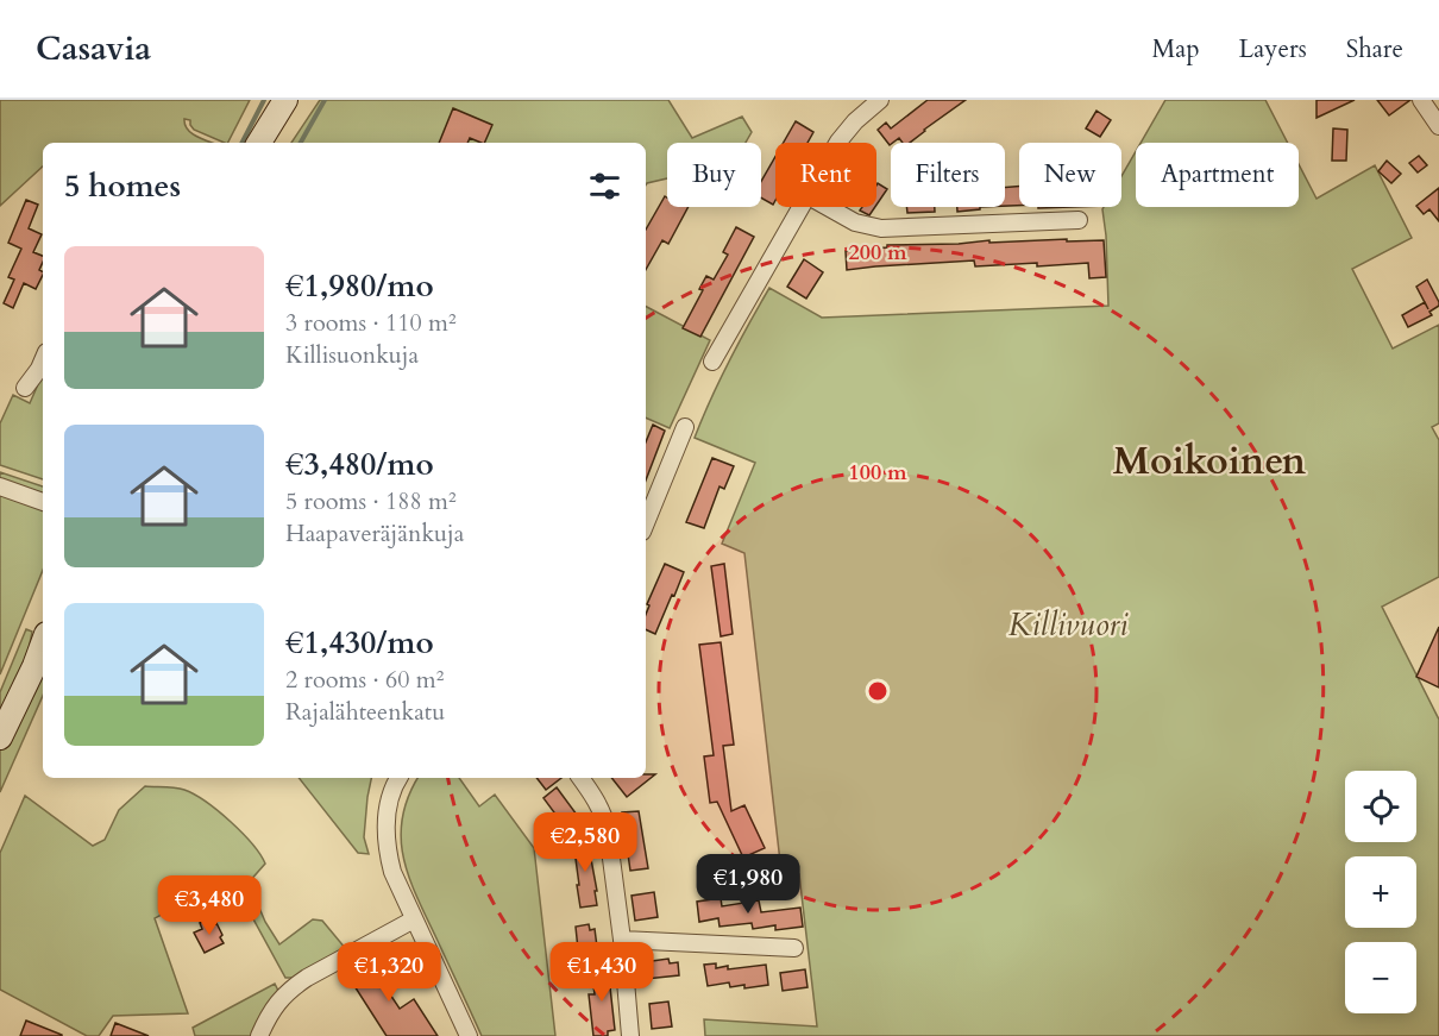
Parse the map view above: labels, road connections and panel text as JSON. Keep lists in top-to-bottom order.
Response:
{
  "districts": ["Moikoinen"],
  "parks": ["Killivuori"],
  "page": {
    "header": "Casavia",
    "nav": ["Map", "Layers", "Share"],
    "chip": [
      "Buy",
      "Rent",
      "Filters",
      "New",
      "Apartment"
    ],
    "heading": "5 homes",
    "list": [
      {
        "name": "€1,980/mo",
        "note": "3 rooms · 110 m² · Killisuonkuja"
      },
      {
        "name": "€3,480/mo",
        "note": "5 rooms · 188 m² · Haapaveräjänkuja"
      },
      {
        "name": "€1,430/mo",
        "note": "2 rooms · 60 m² · Rajalähteenkatu"
      }
    ],
    "map_buttons": ["+", "−"],
    "price": [
      "€2,580",
      "€1,980",
      "€3,480",
      "€1,320",
      "€1,430"
    ]
  },
  "rings": ["200 m", "100 m"]
}
